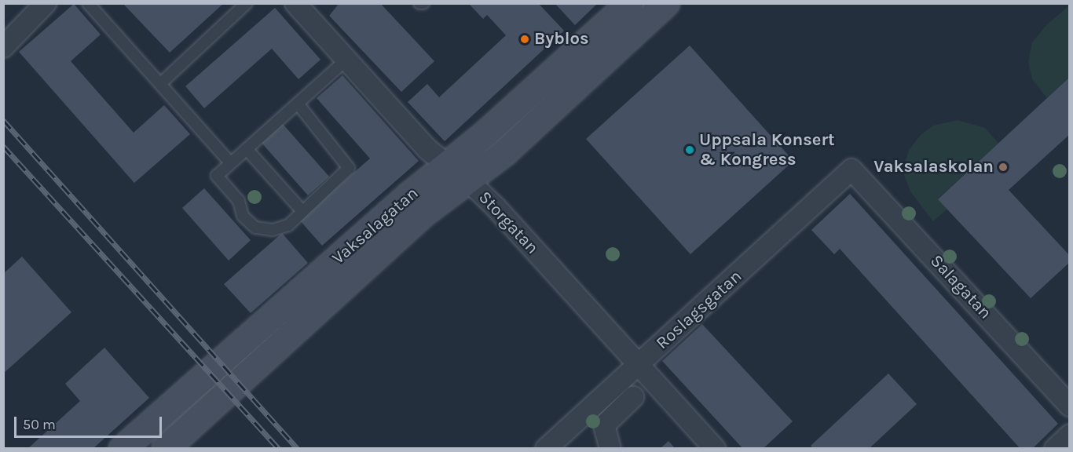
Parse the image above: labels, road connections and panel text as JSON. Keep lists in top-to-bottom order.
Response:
{
  "streets": {
    "main road": ["Vaksalagatan"],
    "street": ["Storgatan", "Salagatan", "Roslagsgatan"]
  },
  "crossings": [
    ["Storgatan", "Vaksalagatan"],
    ["Storgatan", "Roslagsgatan"],
    ["Salagatan", "Roslagsgatan"]
  ],
  "places": ["Byblos", "Uppsala Konsert & Kongress", "Vaksalaskolan"],
  "scale_bar": "50 m"
}
